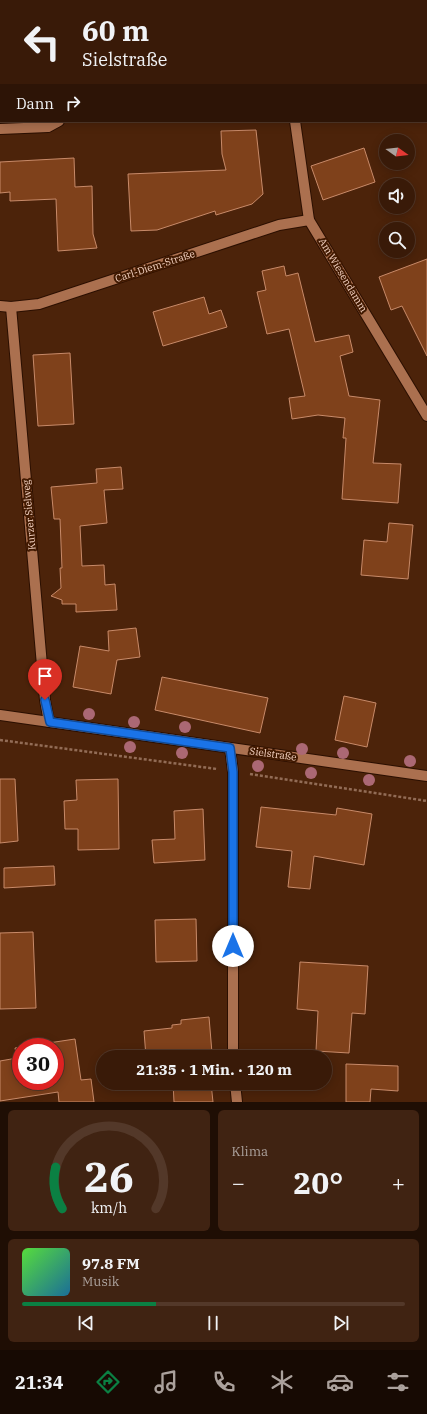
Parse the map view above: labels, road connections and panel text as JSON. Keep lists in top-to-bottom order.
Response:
{
  "streets": {
    "street": [
      "Carl-Diem-Straße",
      "Am Wiesendamm",
      "Kurzer Sielweg",
      "Sielstraße"
    ]
  },
  "crossings": [
    ["Carl-Diem-Straße", "Am Wiesendamm"],
    ["Carl-Diem-Straße", "Kurzer Sielweg"],
    ["Kurzer Sielweg", "Sielstraße"]
  ],
  "north": "right",
  "page": {
    "turn": ["60 m", "Sielstraße"],
    "then": "Dann",
    "limit": "30",
    "trip": "21:35 · 1 Min. · 120 m",
    "tile": "Klima",
    "heat": ["−", "20°", "+"],
    "song": ["97.8 FM", "Musik"],
    "tabs": "21:34",
    "gauge": ["26", "km/h"]
  }
}
